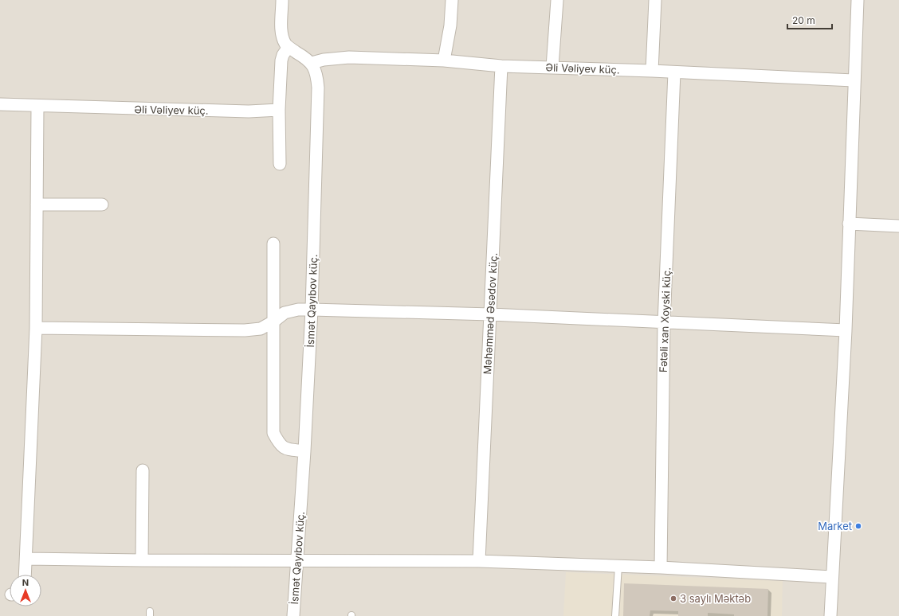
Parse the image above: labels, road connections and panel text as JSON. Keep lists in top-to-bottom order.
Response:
{
  "streets": {
    "street": [
      "Əli Vəliyev küç.",
      "İsmət Qayıbov küç.",
      "Məhəmməd Əsədov küç.",
      "Fətəli xan Xoyski küç."
    ]
  },
  "crossings": [
    ["Əli Vəliyev küç.", "İsmət Qayıbov küç."],
    ["Əli Vəliyev küç.", "Məhəmməd Əsədov küç."],
    ["Əli Vəliyev küç.", "Fətəli xan Xoyski küç."]
  ],
  "places": ["Market", "3 saylı Məktəb"],
  "scale_bar": "20 m",
  "north": "top"
}
